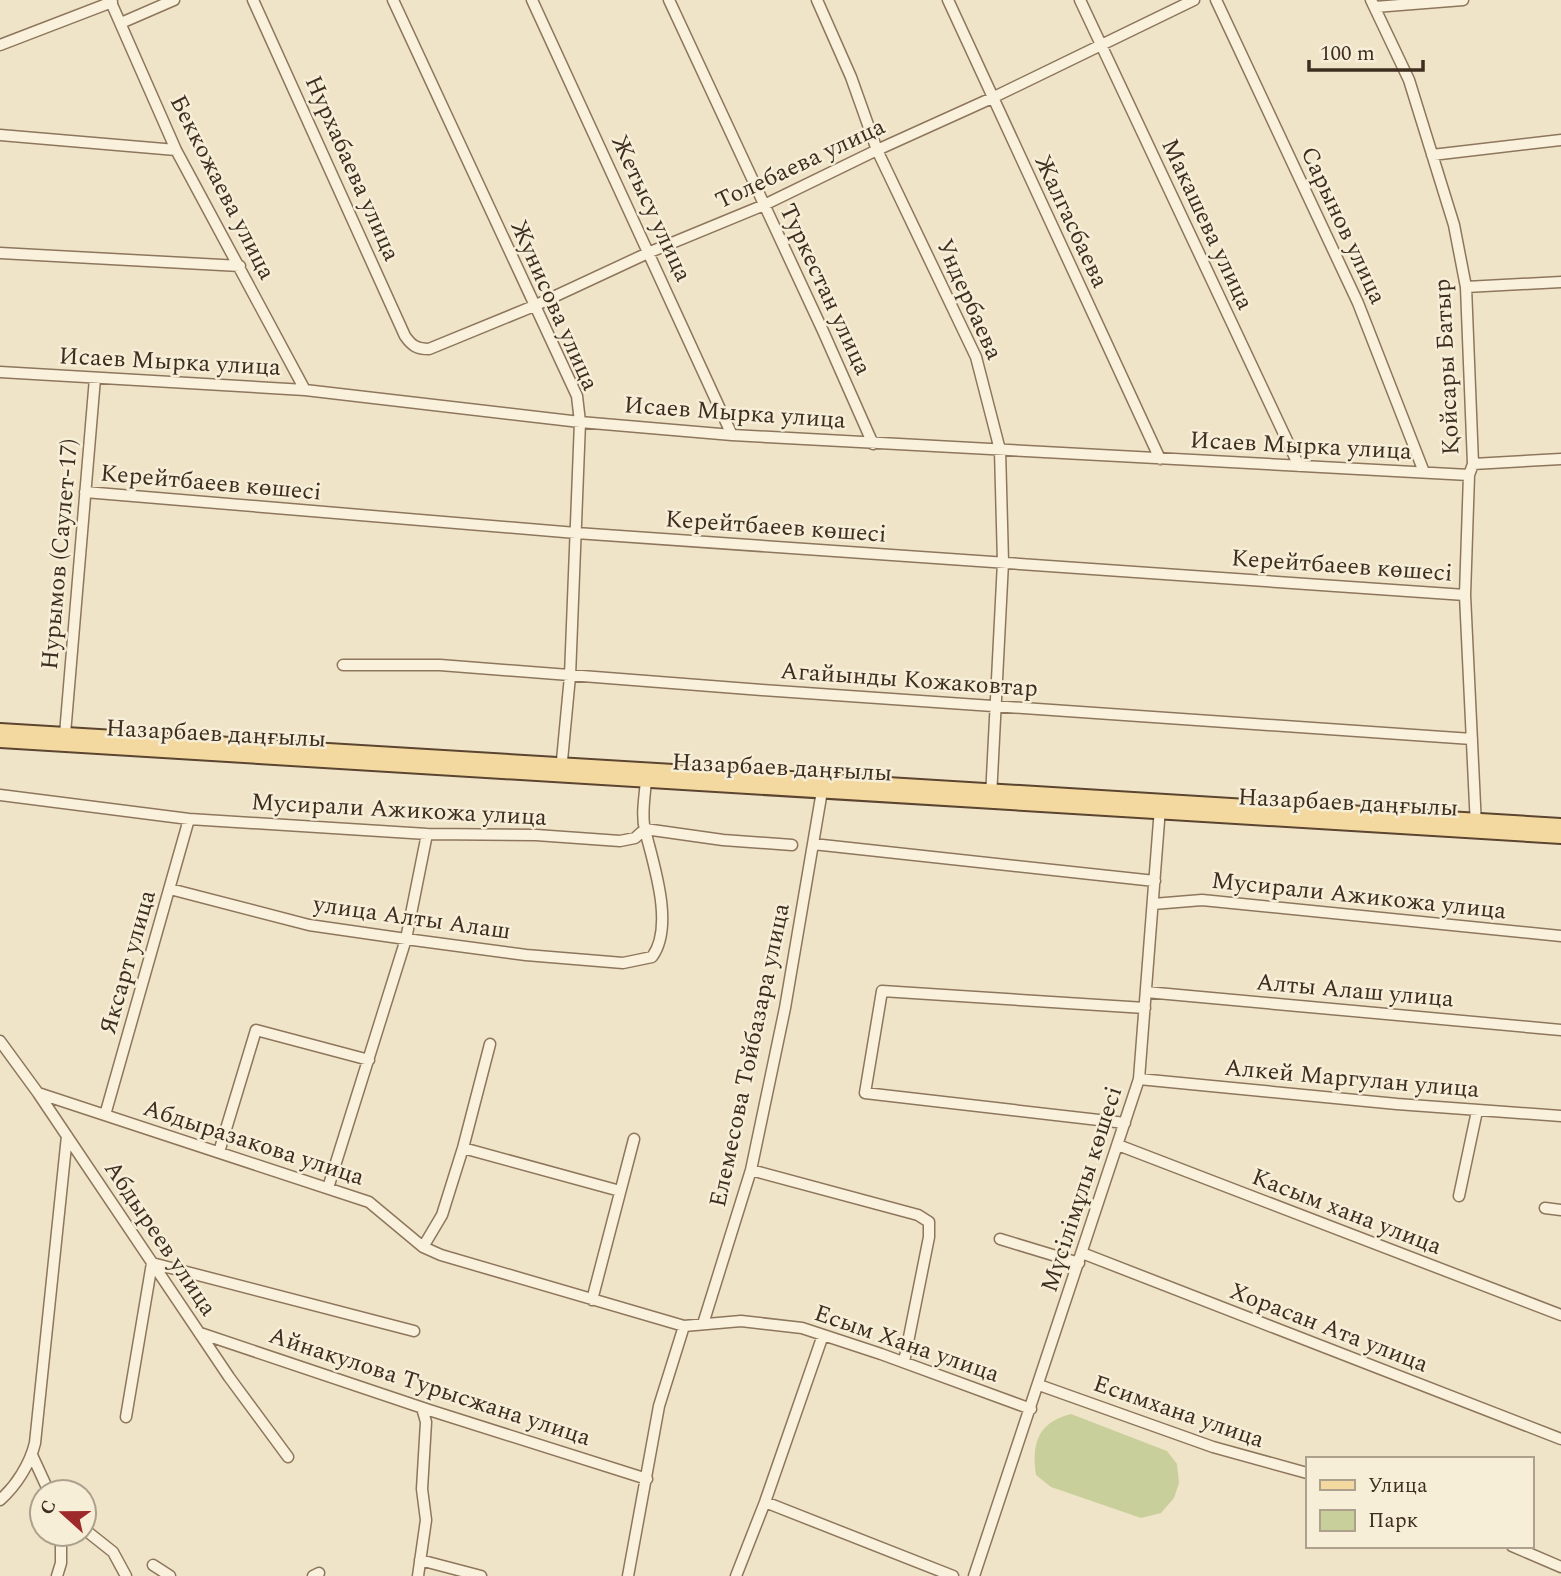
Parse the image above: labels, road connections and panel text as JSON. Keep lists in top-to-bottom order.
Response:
{
  "streets": {
    "main road": ["Назарбаев даңғылы"],
    "street": [
      "Толебаева улица",
      "Нурхабаева улица",
      "Беккожаева улица",
      "Жетысу улица",
      "Жалгасбаева",
      "Макашева улица",
      "Сарынов улица",
      "Туркестан улица",
      "Ундербаева",
      "Жунисова улица",
      "Исаев Мырка улица",
      "Қойсары Батыр",
      "Керейтбаеев көшесі",
      "Нурымов (Саулет-17)",
      "Агайынды Кожаковтар",
      "Мусирали Ажикожа улица",
      "улица Алты Алаш",
      "Яксарт улица",
      "Алты Алаш улица",
      "Елемесова Тойбазара улица",
      "Алкей Маргулан улица",
      "Абдыразакова улица",
      "Мүсілімұлы көшесі",
      "Касым хана улица",
      "Абдыреев улица",
      "Хорасан Ата улица",
      "Есым Хана улица",
      "Айнакулова Турысжана улица",
      "Есимхана улица"
    ]
  },
  "crossings": [
    ["Толебаева улица", "Нурхабаева улица"],
    ["Толебаева улица", "Жетысу улица"],
    ["Толебаева улица", "Жалгасбаева"],
    ["Толебаева улица", "Макашева улица"],
    ["Толебаева улица", "Туркестан улица"],
    ["Толебаева улица", "Ундербаева"],
    ["Толебаева улица", "Жунисова улица"],
    ["Беккожаева улица", "Исаев Мырка улица"],
    ["Жетысу улица", "Исаев Мырка улица"],
    ["Жалгасбаева", "Исаев Мырка улица"],
    ["Макашева улица", "Исаев Мырка улица"],
    ["Сарынов улица", "Исаев Мырка улица"],
    ["Туркестан улица", "Исаев Мырка улица"],
    ["Ундербаева", "Исаев Мырка улица"],
    ["Ундербаева", "Керейтбаеев көшесі"],
    ["Ундербаева", "Агайынды Кожаковтар"],
    ["Ундербаева", "Назарбаев даңғылы"],
    ["Жунисова улица", "Исаев Мырка улица"],
    ["Жунисова улица", "Керейтбаеев көшесі"],
    ["Жунисова улица", "Агайынды Кожаковтар"],
    ["Жунисова улица", "Назарбаев даңғылы"],
    ["Исаев Мырка улица", "Қойсары Батыр"],
    ["Исаев Мырка улица", "Нурымов (Саулет-17)"],
    ["Қойсары Батыр", "Керейтбаеев көшесі"],
    ["Қойсары Батыр", "Агайынды Кожаковтар"],
    ["Қойсары Батыр", "Назарбаев даңғылы"],
    ["Керейтбаеев көшесі", "Нурымов (Саулет-17)"],
    ["Нурымов (Саулет-17)", "Назарбаев даңғылы"],
    ["Назарбаев даңғылы", "Елемесова Тойбазара улица"],
    ["Назарбаев даңғылы", "Мүсілімұлы көшесі"],
    ["Мусирали Ажикожа улица", "улица Алты Алаш"],
    ["Мусирали Ажикожа улица", "Яксарт улица"],
    ["Мусирали Ажикожа улица", "Мүсілімұлы көшесі"],
    ["улица Алты Алаш", "Яксарт улица"],
    ["Яксарт улица", "Абдыразакова улица"],
    ["Алты Алаш улица", "Мүсілімұлы көшесі"],
    ["Елемесова Тойбазара улица", "Есым Хана улица"],
    ["Алкей Маргулан улица", "Мүсілімұлы көшесі"],
    ["Абдыразакова улица", "Абдыреев улица"],
    ["Абдыразакова улица", "Есым Хана улица"],
    ["Мүсілімұлы көшесі", "Касым хана улица"],
    ["Мүсілімұлы көшесі", "Хорасан Ата улица"],
    ["Мүсілімұлы көшесі", "Есым Хана улица"],
    ["Мүсілімұлы көшесі", "Есимхана улица"],
    ["Абдыреев улица", "Айнакулова Турысжана улица"]
  ],
  "legend": ["Улица", "Парк"],
  "scale_bar": "100 m",
  "north": "left"
}
